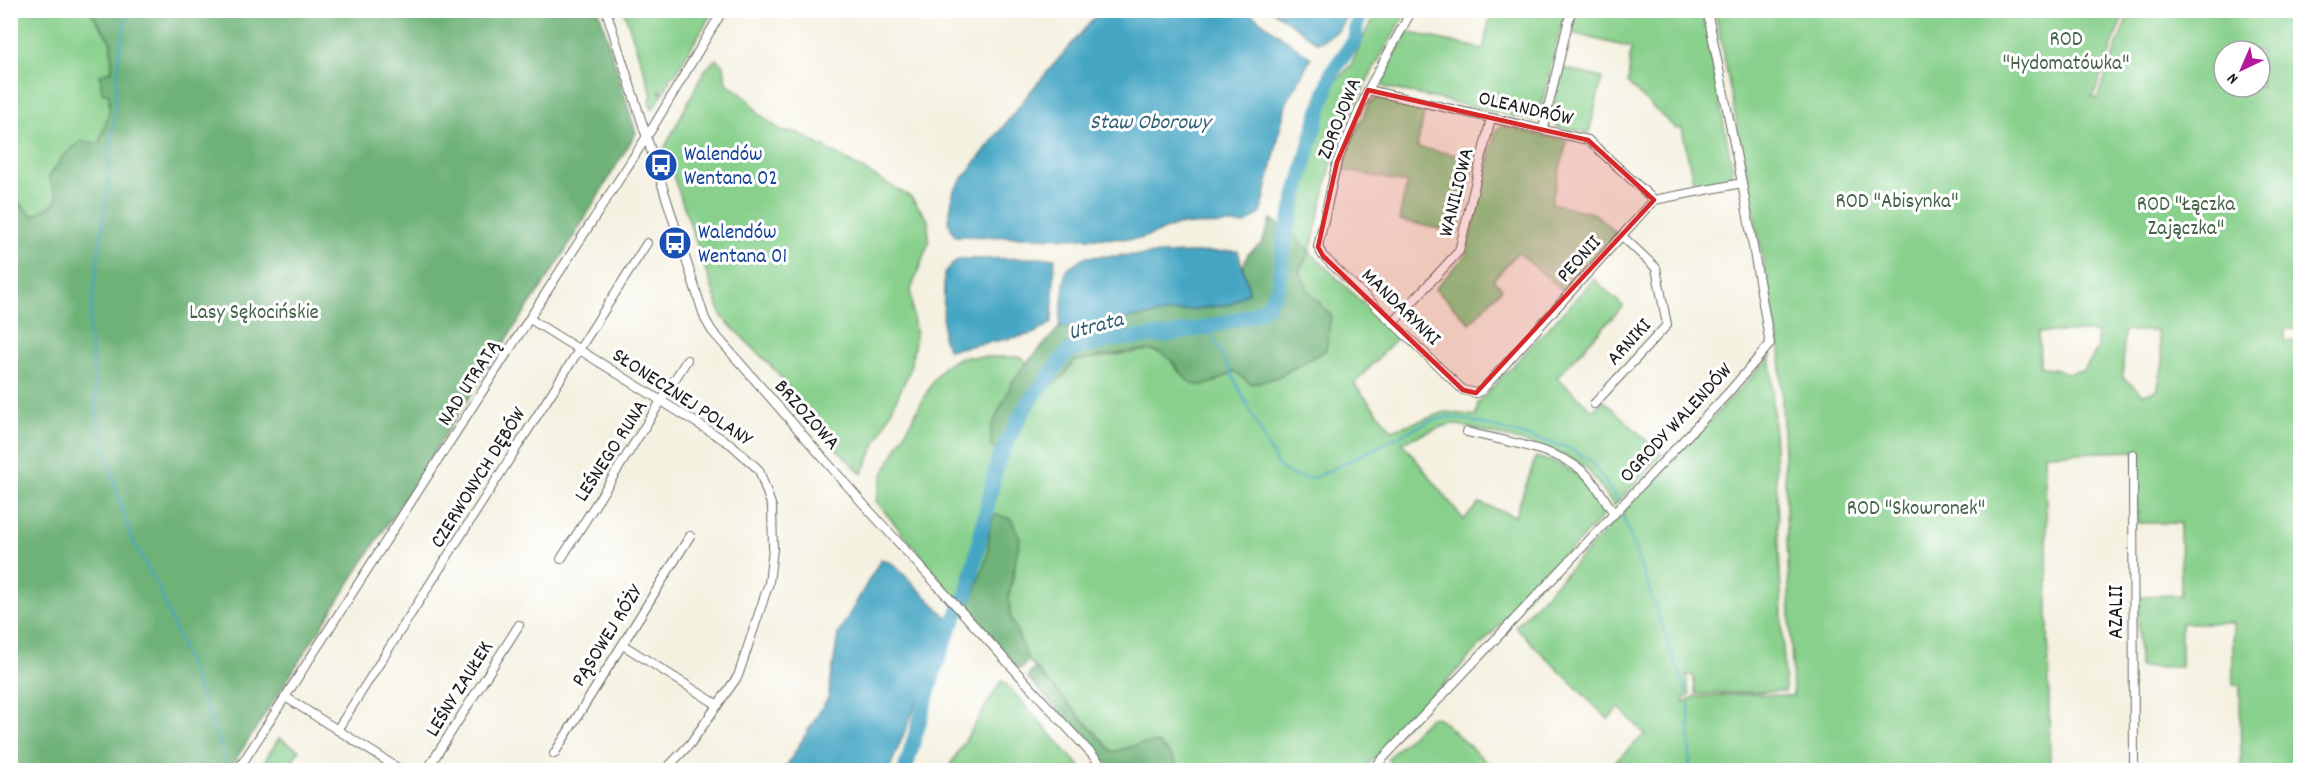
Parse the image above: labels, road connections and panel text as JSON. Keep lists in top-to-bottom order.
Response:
{
  "streets": {
    "street": [
      "OLEANDRÓW",
      "ZDROJOWA",
      "WANILIOWA",
      "PEONII",
      "MANDARYNKI",
      "ARNIKI",
      "NAD UTRATĄ",
      "SŁONECZNEJ POLANY",
      "BRZOZOWA",
      "OGRODY WALENDÓW",
      "LEŚNEGO RUNA",
      "CZERWONYCH DĘBÓW",
      "AZALII",
      "PĄSOWEJ RÓŻY",
      "LEŚNY ZAUŁEK"
    ]
  },
  "crossings": [
    ["OLEANDRÓW", "ZDROJOWA"],
    ["OLEANDRÓW", "WANILIOWA"],
    ["OLEANDRÓW", "PEONII"],
    ["ZDROJOWA", "MANDARYNKI"],
    ["WANILIOWA", "MANDARYNKI"],
    ["PEONII", "MANDARYNKI"],
    ["PEONII", "ARNIKI"],
    ["NAD UTRATĄ", "SŁONECZNEJ POLANY"],
    ["NAD UTRATĄ", "BRZOZOWA"],
    ["SŁONECZNEJ POLANY", "LEŚNEGO RUNA"],
    ["SŁONECZNEJ POLANY", "CZERWONYCH DĘBÓW"]
  ],
  "water": ["Staw Oborowy", "Utrata"],
  "parks": [
    "ROD \"Hydomatówka\"",
    "ROD \"Abisynka\"",
    "ROD \"Łączka Zajączka\"",
    "Lasy Sękocińskie",
    "ROD \"Skowronek\""
  ],
  "places": {
    "bus stop": ["Walendów Wentana 02", "Walendów Wentana 01"]
  },
  "north": "bottom left"
}
